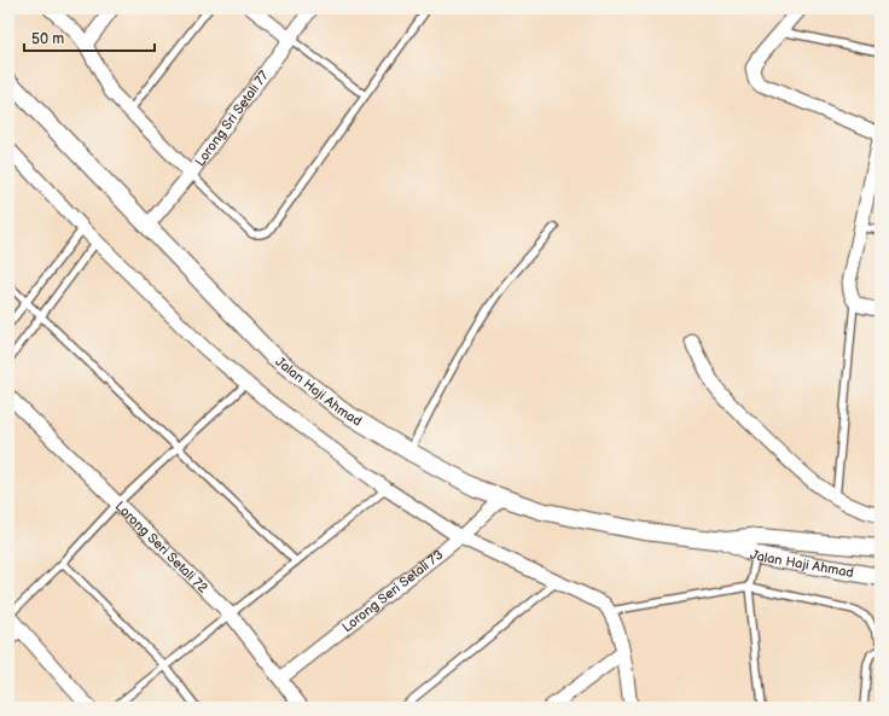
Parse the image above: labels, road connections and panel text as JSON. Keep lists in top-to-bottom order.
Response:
{
  "streets": {
    "street": [
      "Lorong Sri Setali 77",
      "Jalan Haji Ahmad",
      "Lorong Seri Setali 72",
      "Lorong Seri Setali 73"
    ]
  },
  "crossings": [
    ["Lorong Sri Setali 77", "Jalan Haji Ahmad"],
    ["Jalan Haji Ahmad", "Lorong Seri Setali 73"],
    ["Lorong Seri Setali 72", "Lorong Seri Setali 73"]
  ],
  "scale_bar": "50 m"
}
